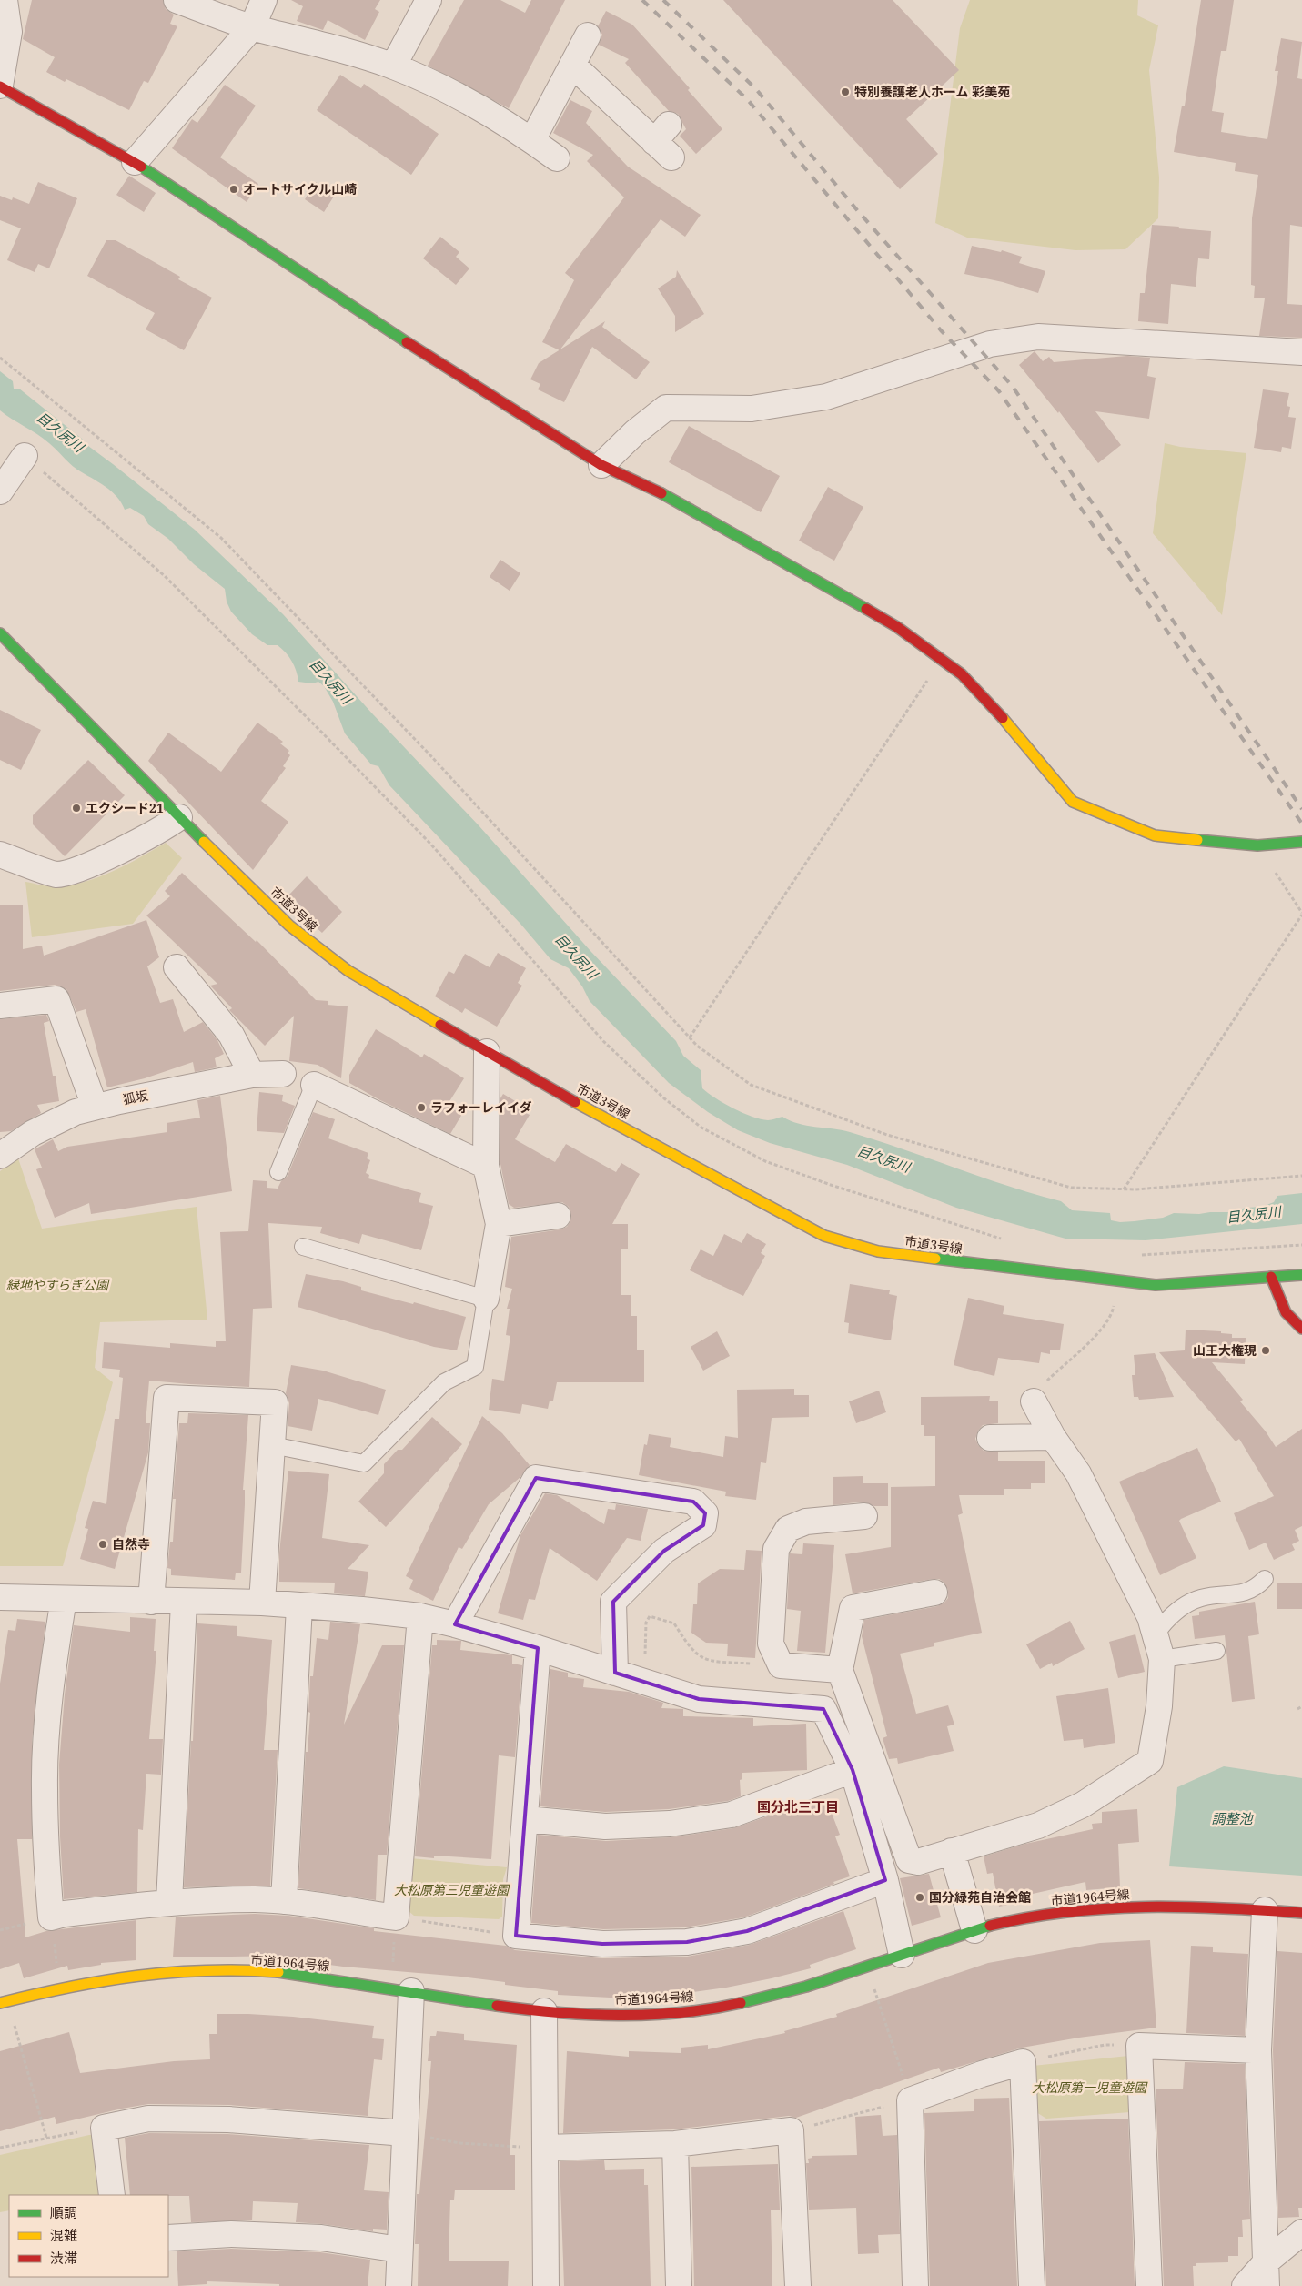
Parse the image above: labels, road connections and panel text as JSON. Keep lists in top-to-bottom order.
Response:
{
  "streets": {
    "street": ["市道3号線", "狐坂", "市道1964号線"]
  },
  "districts": ["国分北三丁目"],
  "water": ["目久尻川", "調整池"],
  "parks": ["緑地やすらぎ公園", "大松原第三児童遊園", "大松原第一児童遊園"],
  "places": [
    "特別養護老人ホーム 彩美苑",
    "オートサイクル山崎",
    "エクシード21",
    "ラフォーレイイダ",
    "山王大権現",
    "自然寺",
    "国分緑苑自治会館"
  ],
  "legend": ["順調", "混雑", "渋滞"]
}
